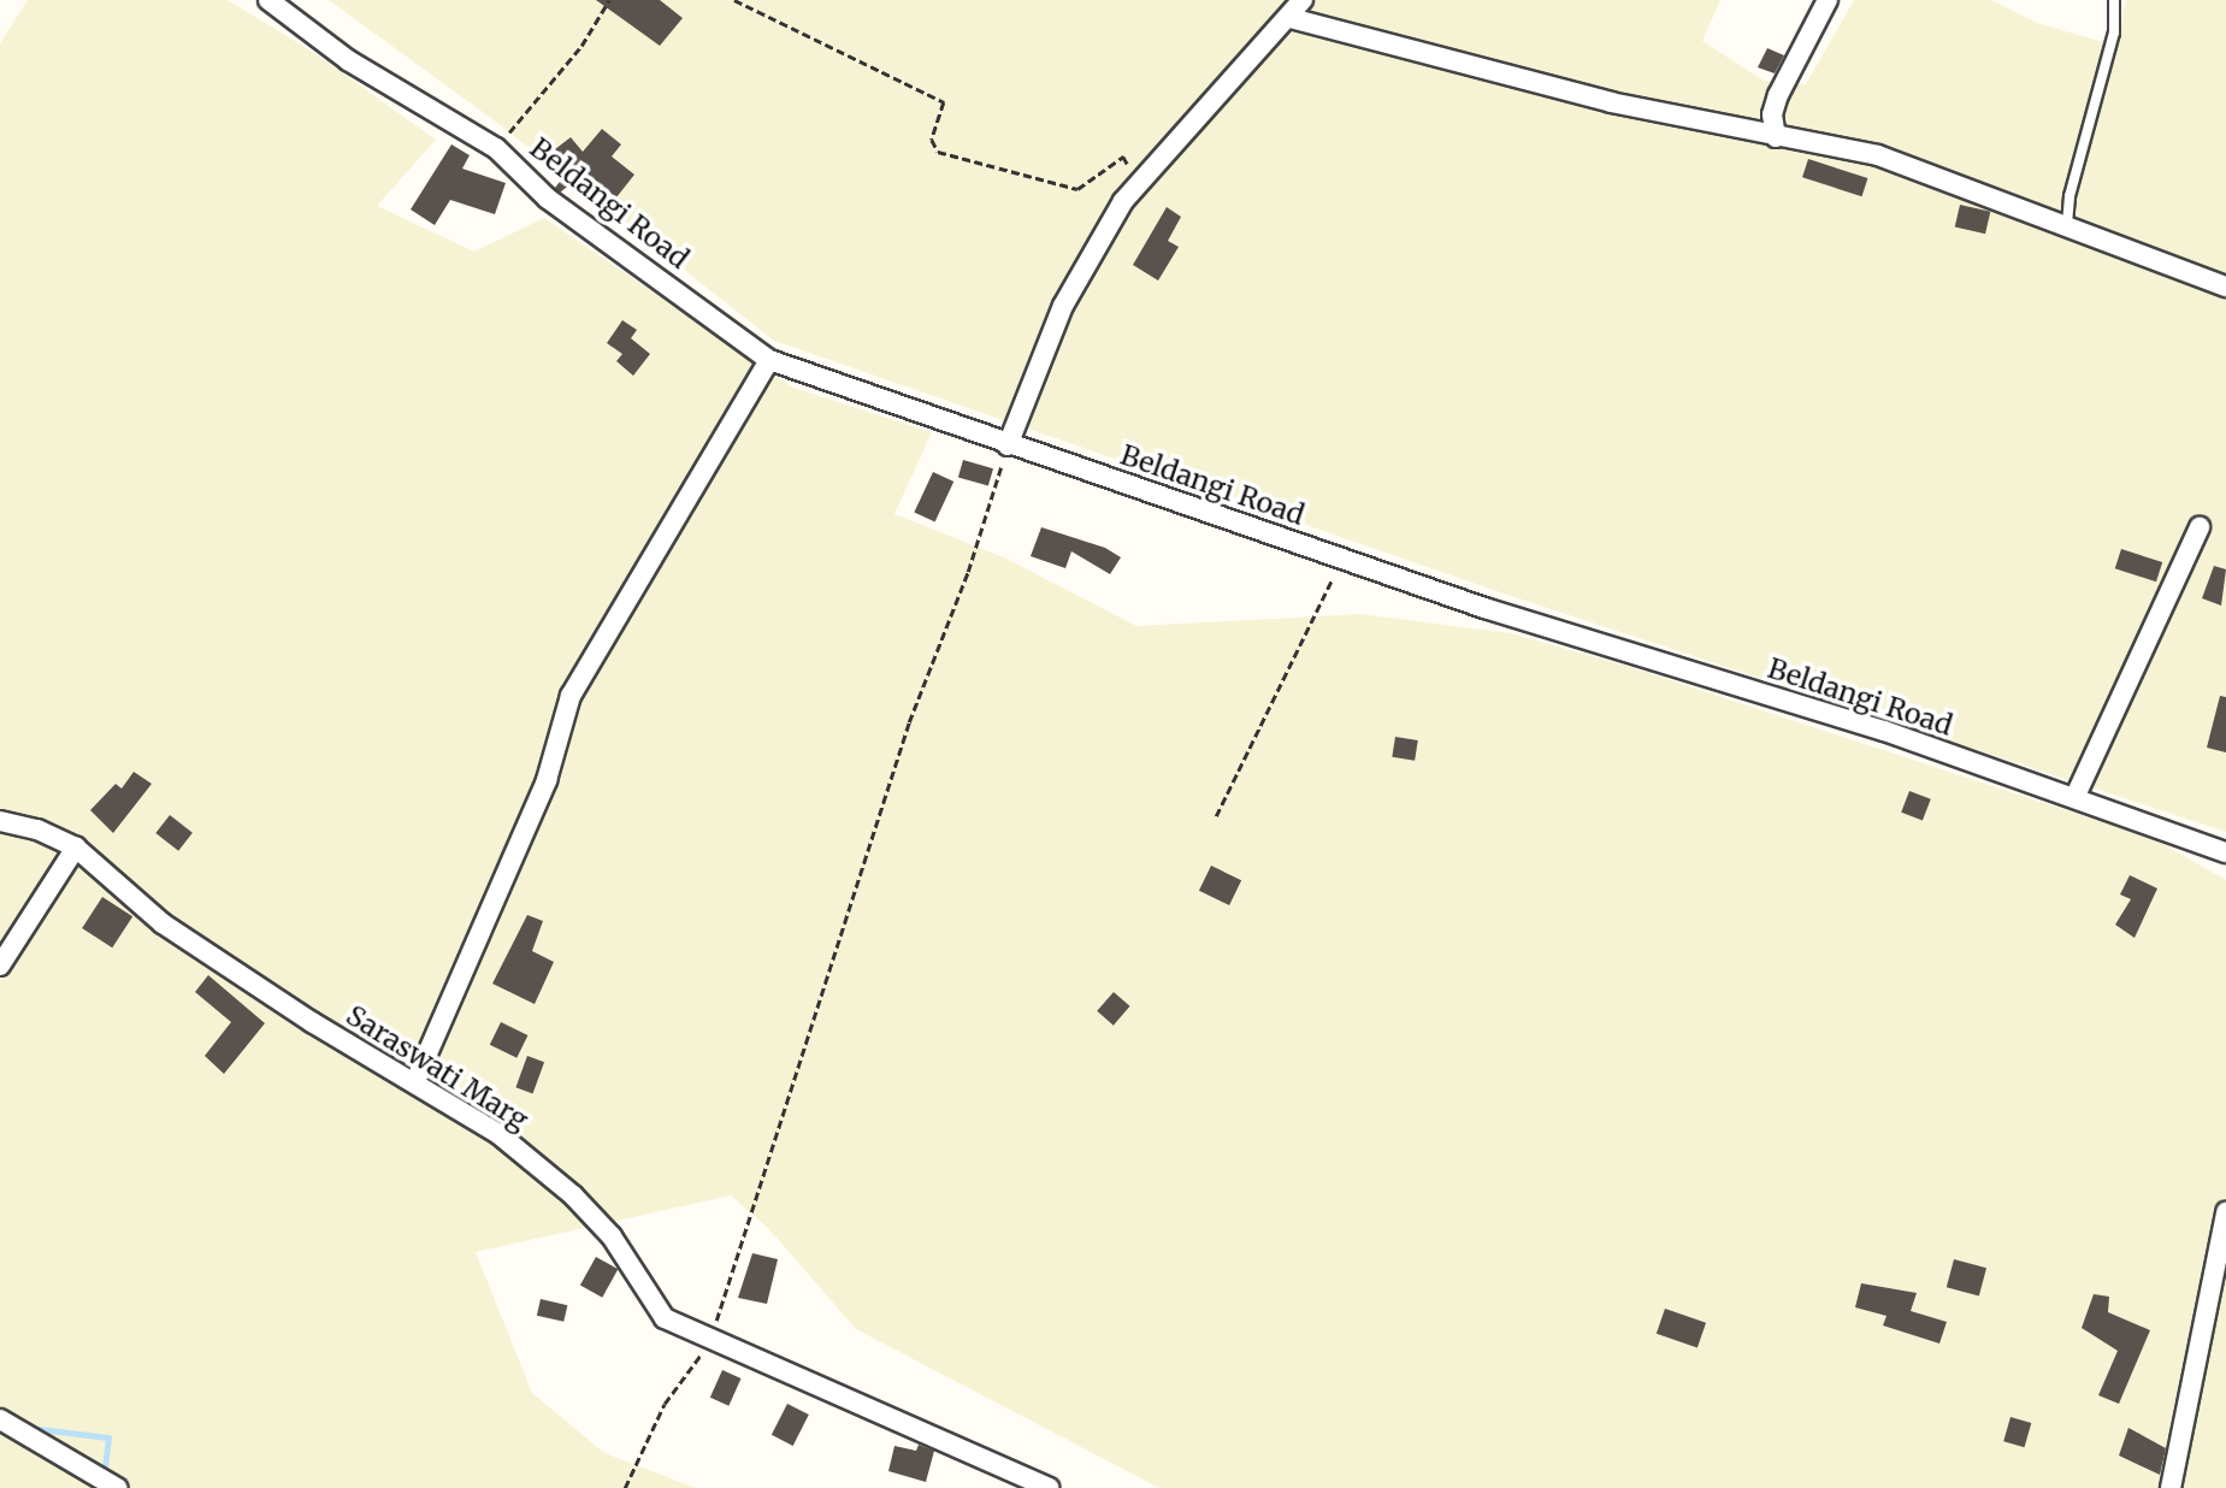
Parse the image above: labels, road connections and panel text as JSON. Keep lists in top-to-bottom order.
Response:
{
  "streets": {
    "street": ["Beldangi Road", "Saraswati Marg"]
  }
}
